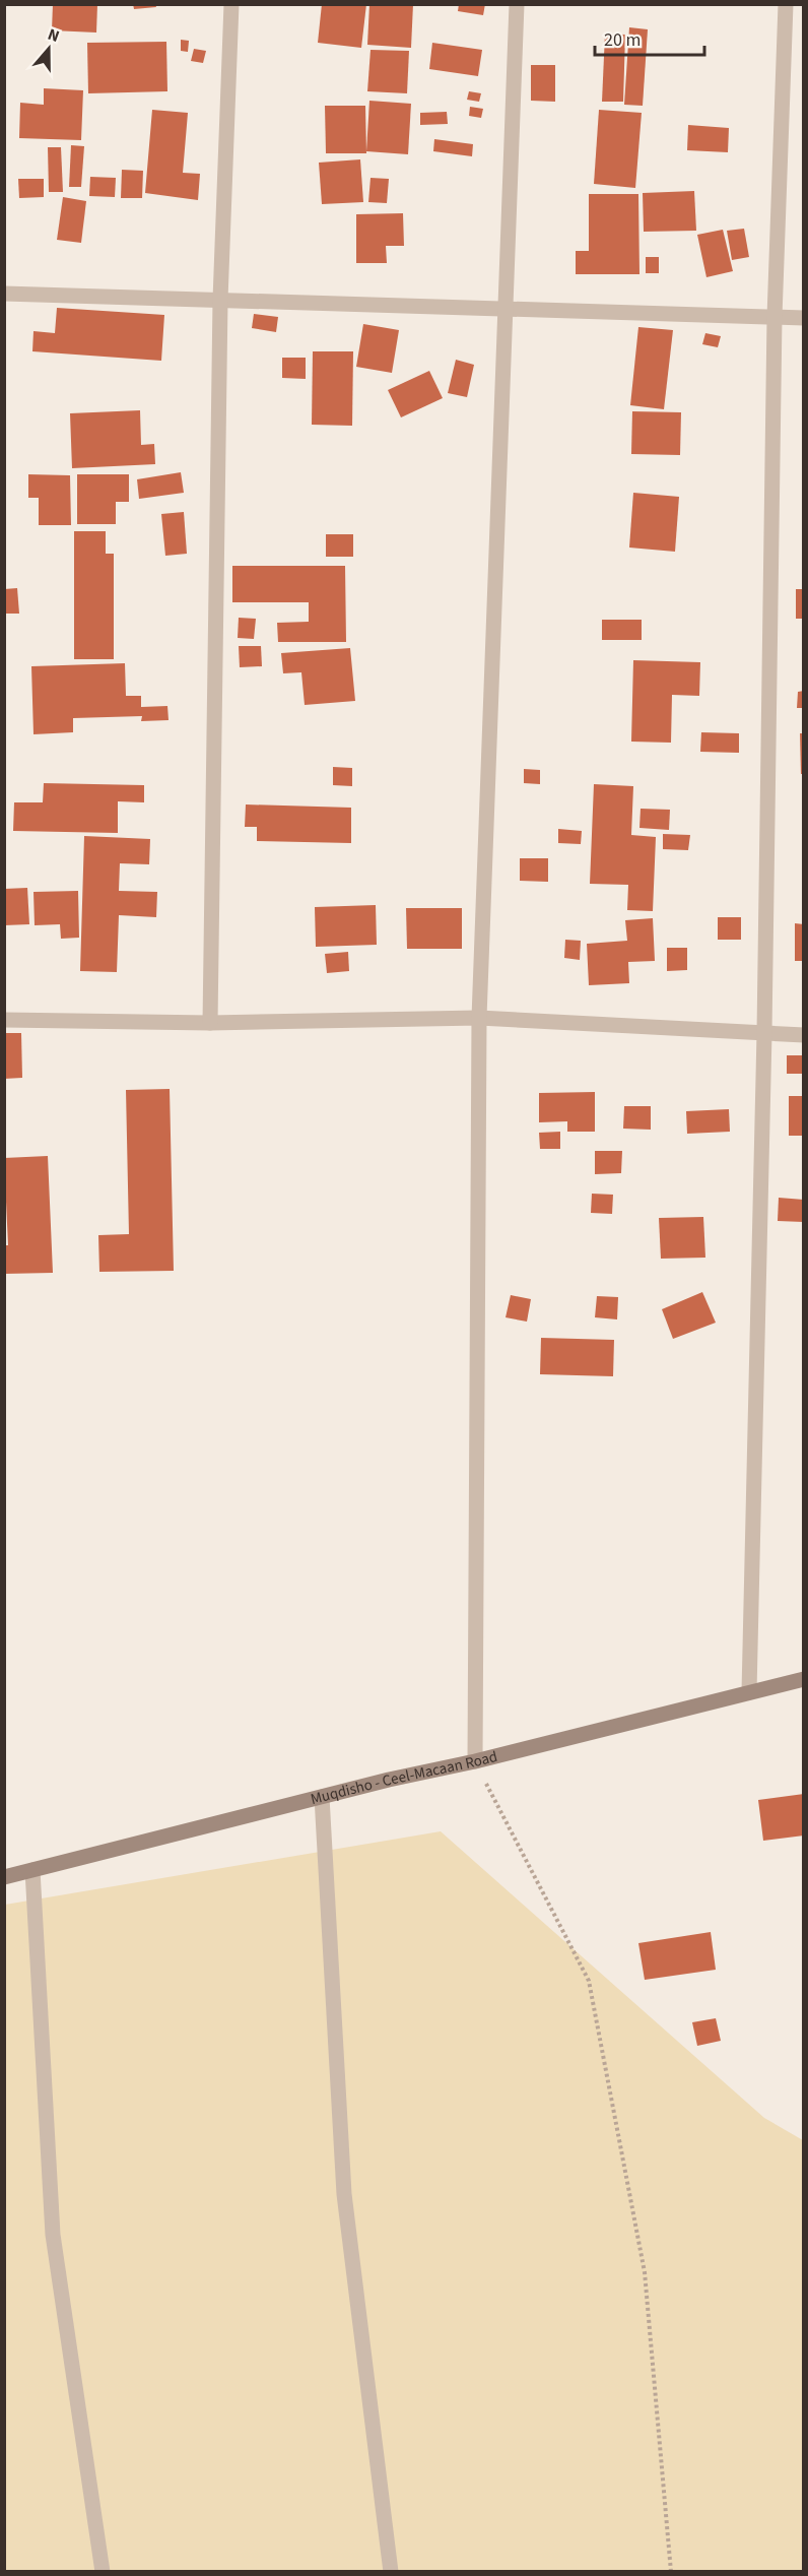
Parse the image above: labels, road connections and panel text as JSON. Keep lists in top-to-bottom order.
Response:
{
  "streets": {
    "street": ["Muqdisho - Ceel-Macaan Road"]
  },
  "scale_bar": "20 m",
  "north": "top"
}
